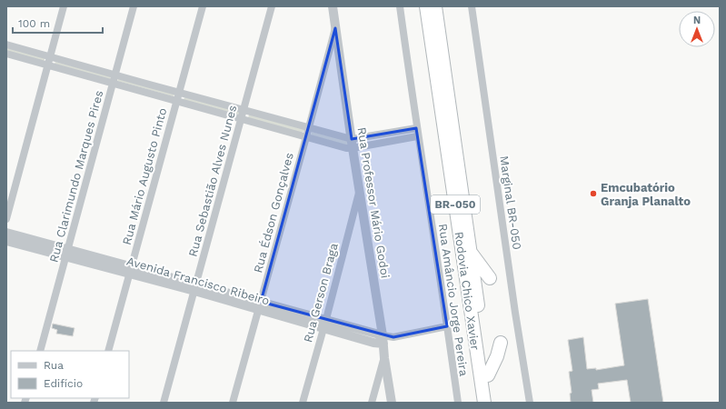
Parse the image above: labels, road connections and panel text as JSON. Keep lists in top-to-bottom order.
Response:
{
  "streets": {
    "highway": ["BR-050", "Rodovia Chico Xavier"],
    "street": [
      "Rua Clarimundo Marques Pires",
      "Rua Mário Augusto Pinto",
      "Rua Sebastião Alves Nunes",
      "Rua Professor Mário Godoi",
      "Marginal BR-050",
      "Rua Édson Gonçalves",
      "Avenida Francisco Ribeiro",
      "Rua Gerson Braga",
      "Rua Amâncio Jorge Pereira"
    ]
  },
  "crossings": [
    ["Rua Clarimundo Marques Pires", "Avenida Francisco Ribeiro"],
    ["Rua Mário Augusto Pinto", "Avenida Francisco Ribeiro"],
    ["Rua Sebastião Alves Nunes", "Avenida Francisco Ribeiro"],
    ["Rua Professor Mário Godoi", "Rua Édson Gonçalves"],
    ["Rua Professor Mário Godoi", "Avenida Francisco Ribeiro"],
    ["Rua Professor Mário Godoi", "Rua Gerson Braga"],
    ["Rua Édson Gonçalves", "Avenida Francisco Ribeiro"],
    ["Avenida Francisco Ribeiro", "Rua Gerson Braga"]
  ],
  "places": ["Emcubatório Granja Planalto"],
  "legend": ["Rua", "Edifício"],
  "scale_bar": "100 m",
  "north": "top"
}
